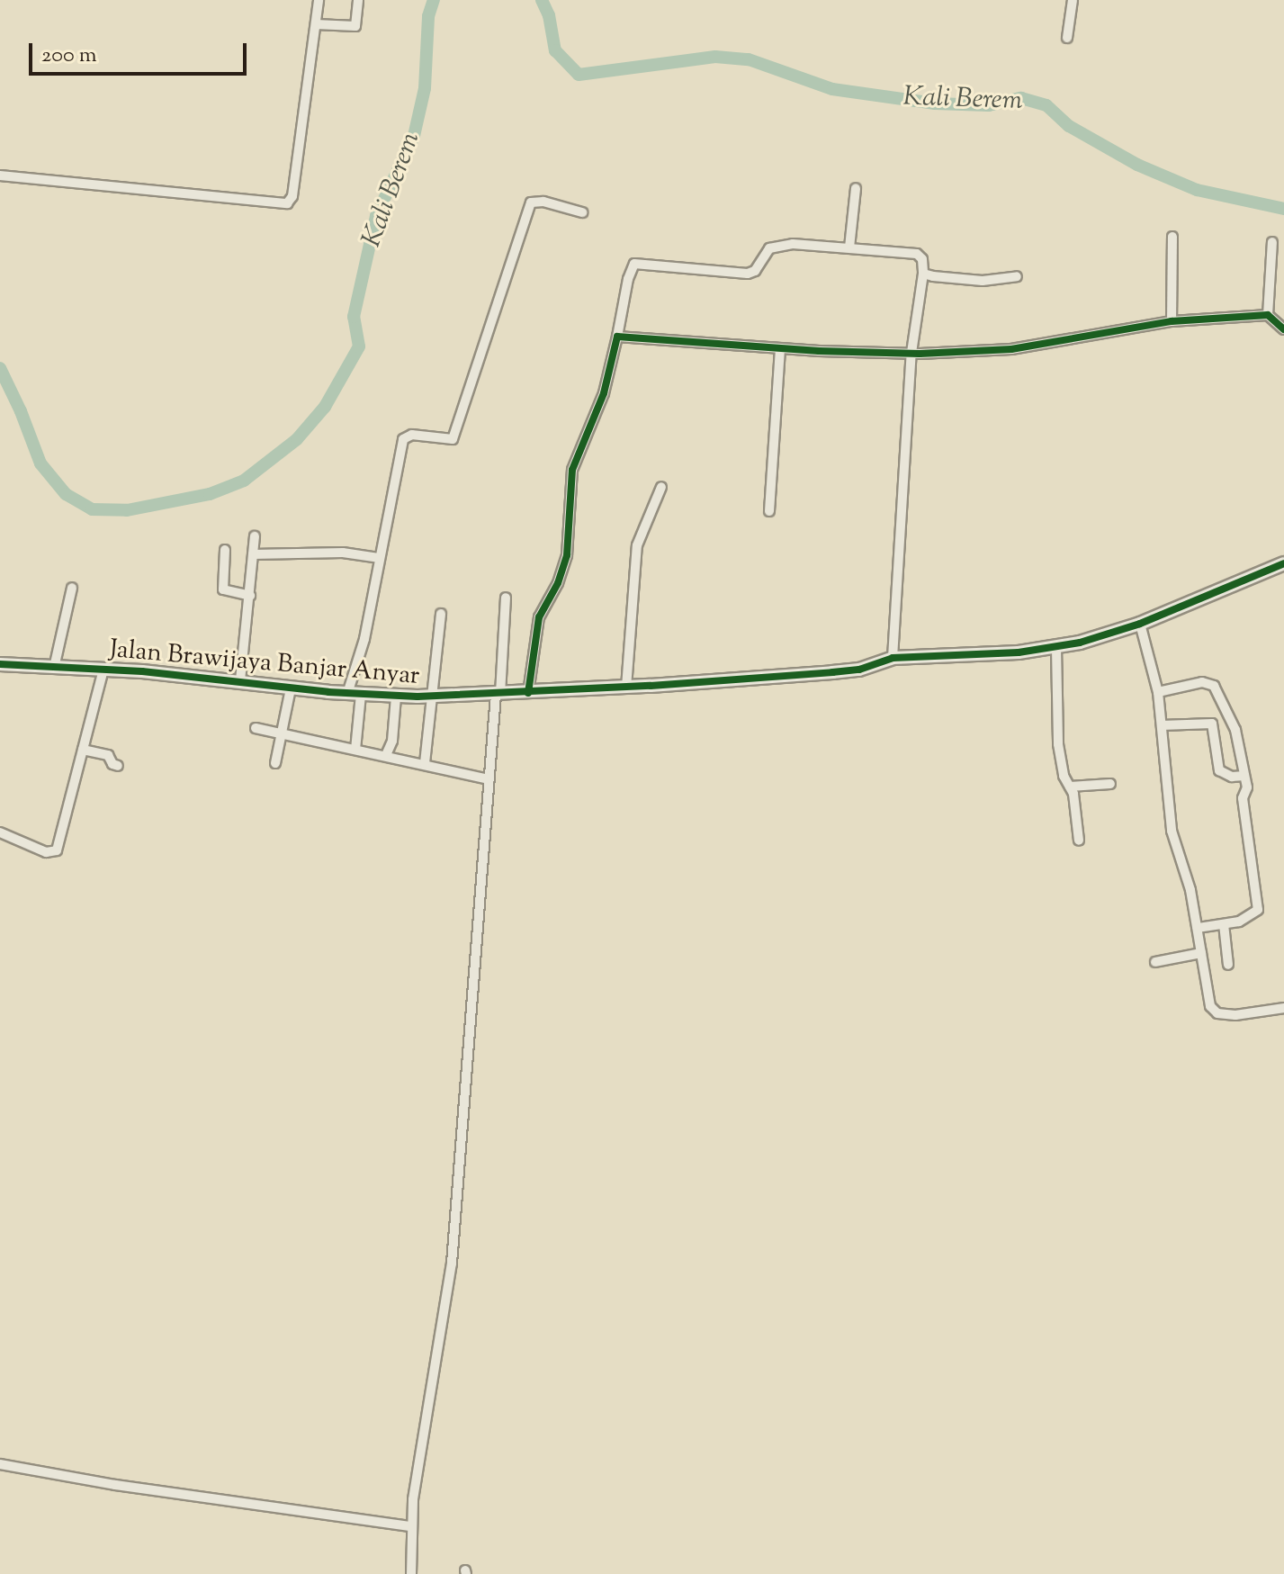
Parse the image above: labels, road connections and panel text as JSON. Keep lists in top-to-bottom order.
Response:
{
  "streets": {
    "street": ["Jalan Brawijaya Banjar Anyar"]
  },
  "water": ["Kali Berem"],
  "scale_bar": "200 m"
}
